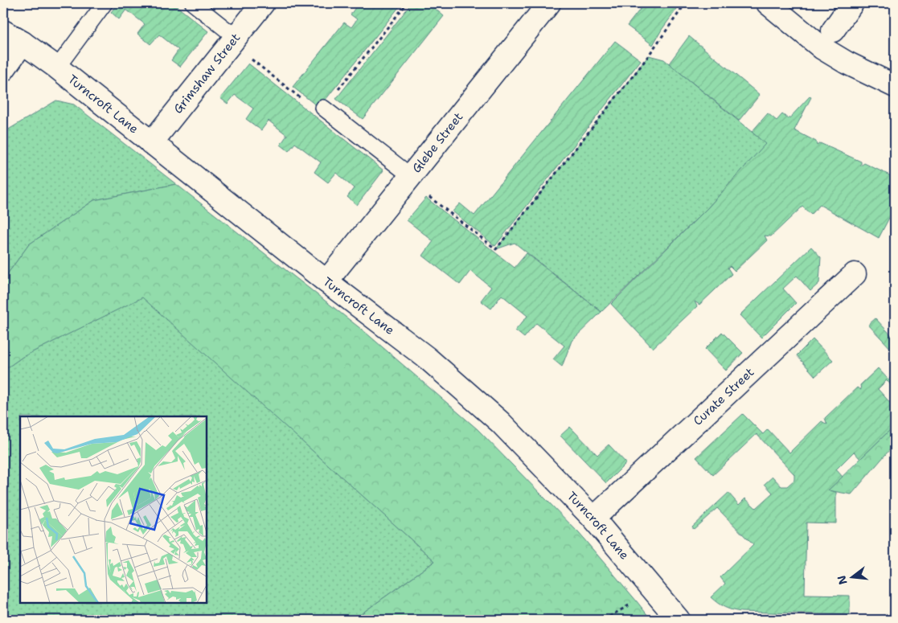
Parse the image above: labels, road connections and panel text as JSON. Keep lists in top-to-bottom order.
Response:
{
  "streets": {
    "street": [
      "Grimshaw Street",
      "Turncroft Lane",
      "Glebe Street",
      "Curate Street"
    ]
  },
  "crossings": [
    ["Grimshaw Street", "Turncroft Lane"],
    ["Turncroft Lane", "Glebe Street"],
    ["Turncroft Lane", "Curate Street"]
  ],
  "north": "left"
}
